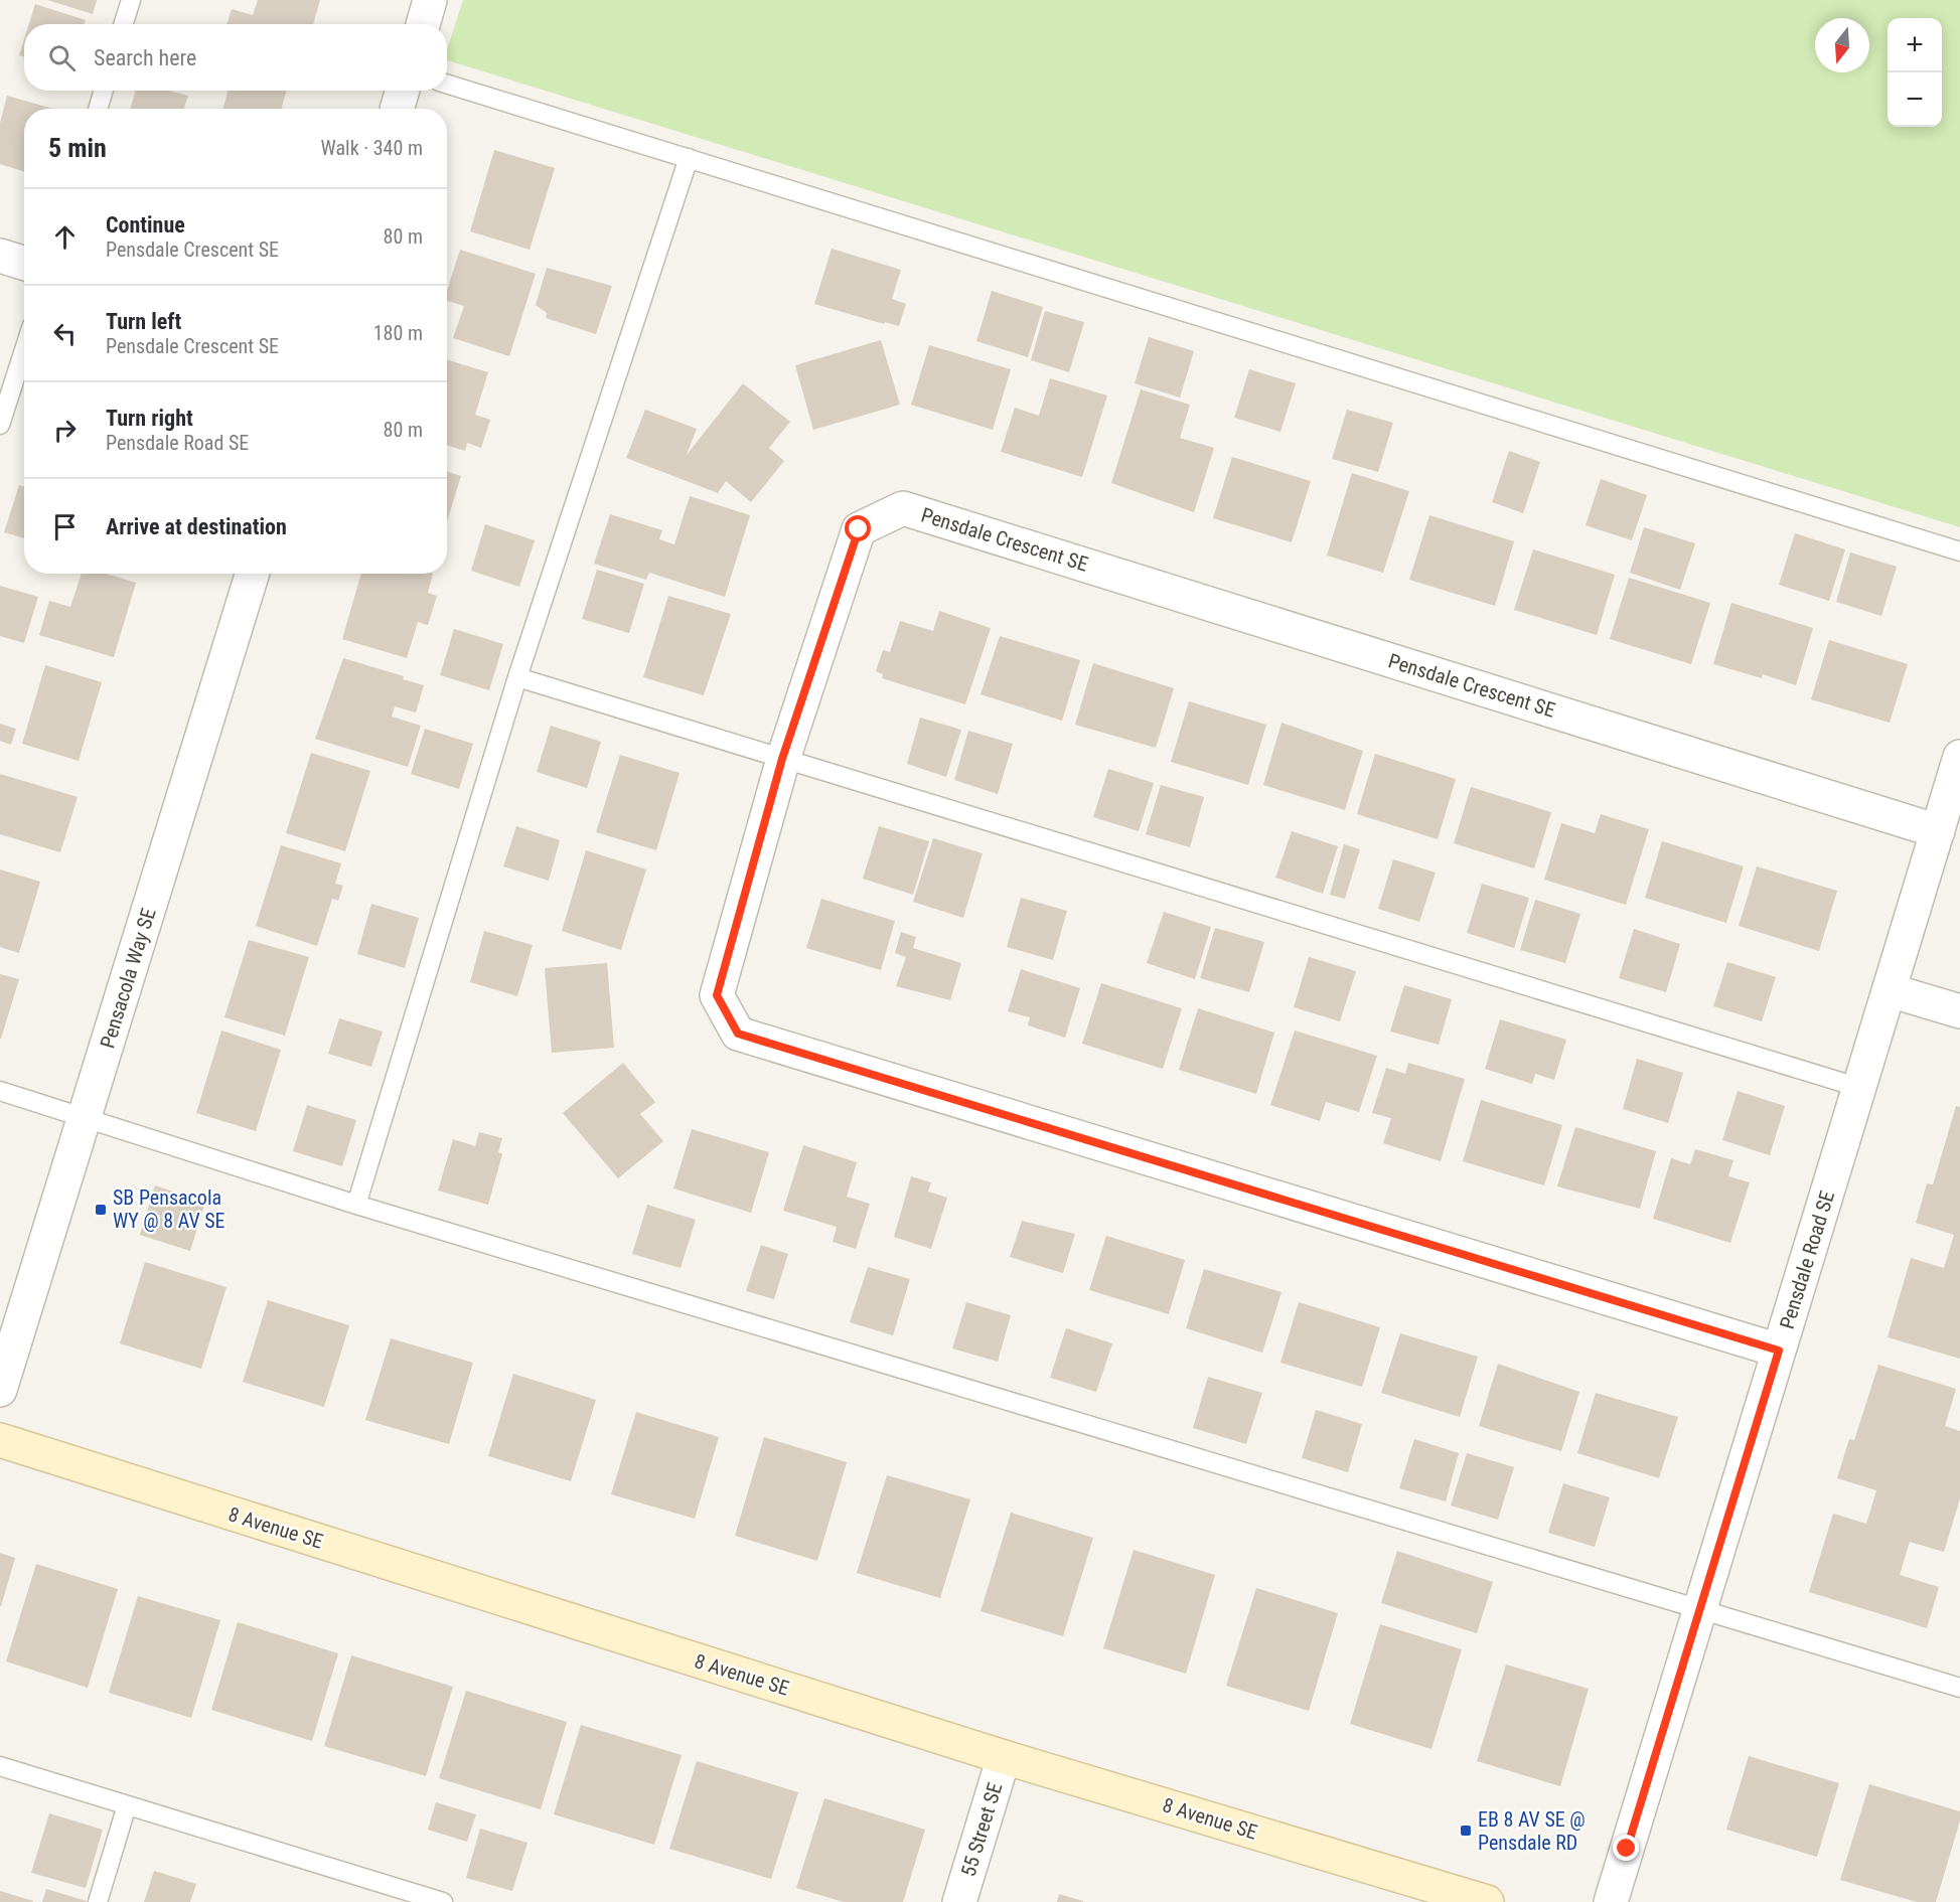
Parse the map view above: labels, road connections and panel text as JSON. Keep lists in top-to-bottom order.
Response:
{
  "streets": {
    "street": [
      "Pensdale Crescent SE",
      "Pensacola Way SE",
      "Pensdale Road SE",
      "8 Avenue SE",
      "55 Street SE"
    ]
  },
  "crossings": [
    ["Pensdale Crescent SE", "Pensdale Road SE"],
    ["8 Avenue SE", "55 Street SE"]
  ],
  "places": {
    "transit": ["SB Pensacola WY @ 8 AV SE", "EB 8 AV SE @ Pensdale RD"]
  },
  "north": "bottom",
  "page": {
    "map_buttons": ["+", "−"],
    "search": "Search here",
    "heading": ["5 min", "Walk · 340 m"],
    "list": [
      ["Continue", "Pensdale Crescent SE", "80 m"],
      ["Turn left", "Pensdale Crescent SE", "180 m"],
      ["Turn right", "Pensdale Road SE", "80 m"],
      "Arrive at destination"
    ]
  }
}
